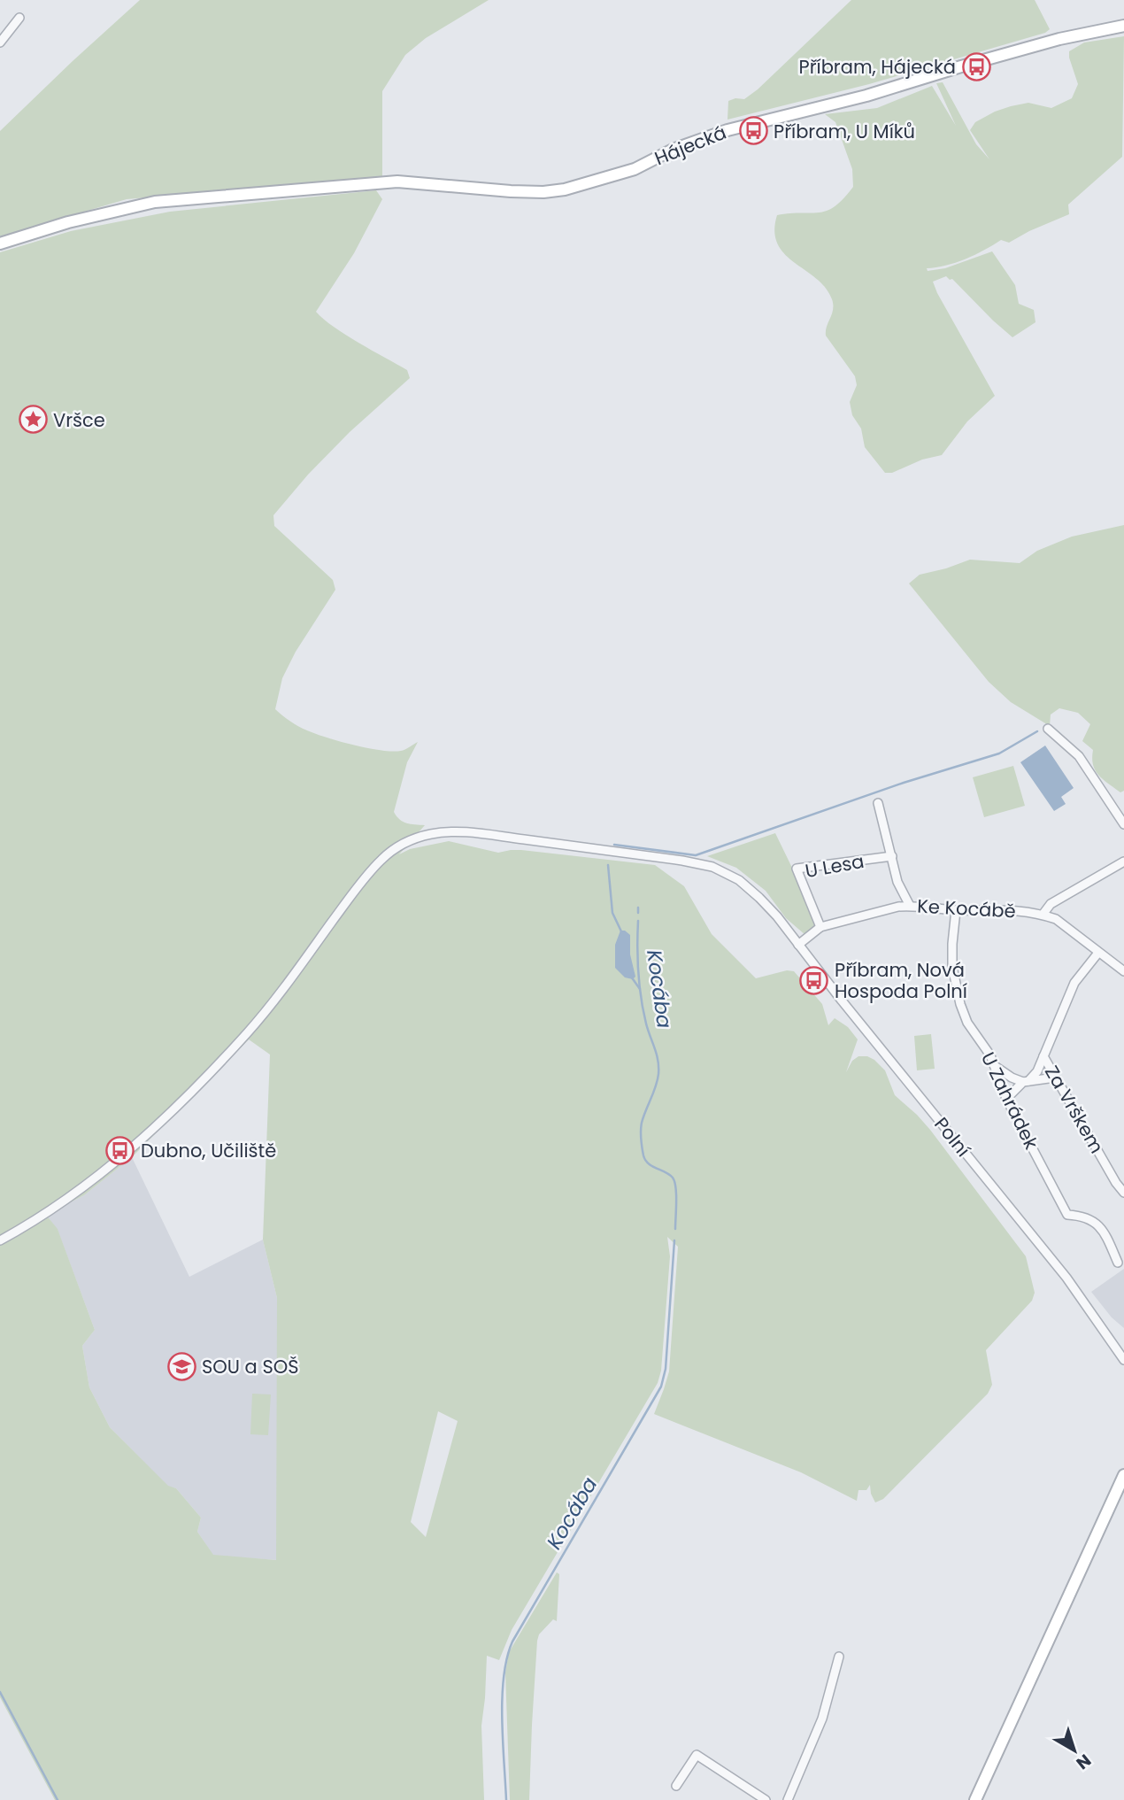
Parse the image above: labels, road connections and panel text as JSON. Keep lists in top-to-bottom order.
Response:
{
  "streets": {
    "main road": ["Hájecká"],
    "street": [
      "U Lesa",
      "Ke Kocábě",
      "U Zahrádek",
      "Za Vrškem",
      "Polní"
    ]
  },
  "crossings": [
    ["U Lesa", "Ke Kocábě"],
    ["Ke Kocábě", "U Zahrádek"],
    ["Ke Kocábě", "Polní"]
  ],
  "water": ["Kocába"],
  "places": {
    "bus stop": [
      "Příbram, Hájecká",
      "Příbram, U Míků",
      "Příbram, Nová Hospoda Polní",
      "Dubno, Učiliště"
    ],
    "place": ["Vršce"],
    "school or university": ["SOU a SOŠ"]
  },
  "north": "bottom right"
}
